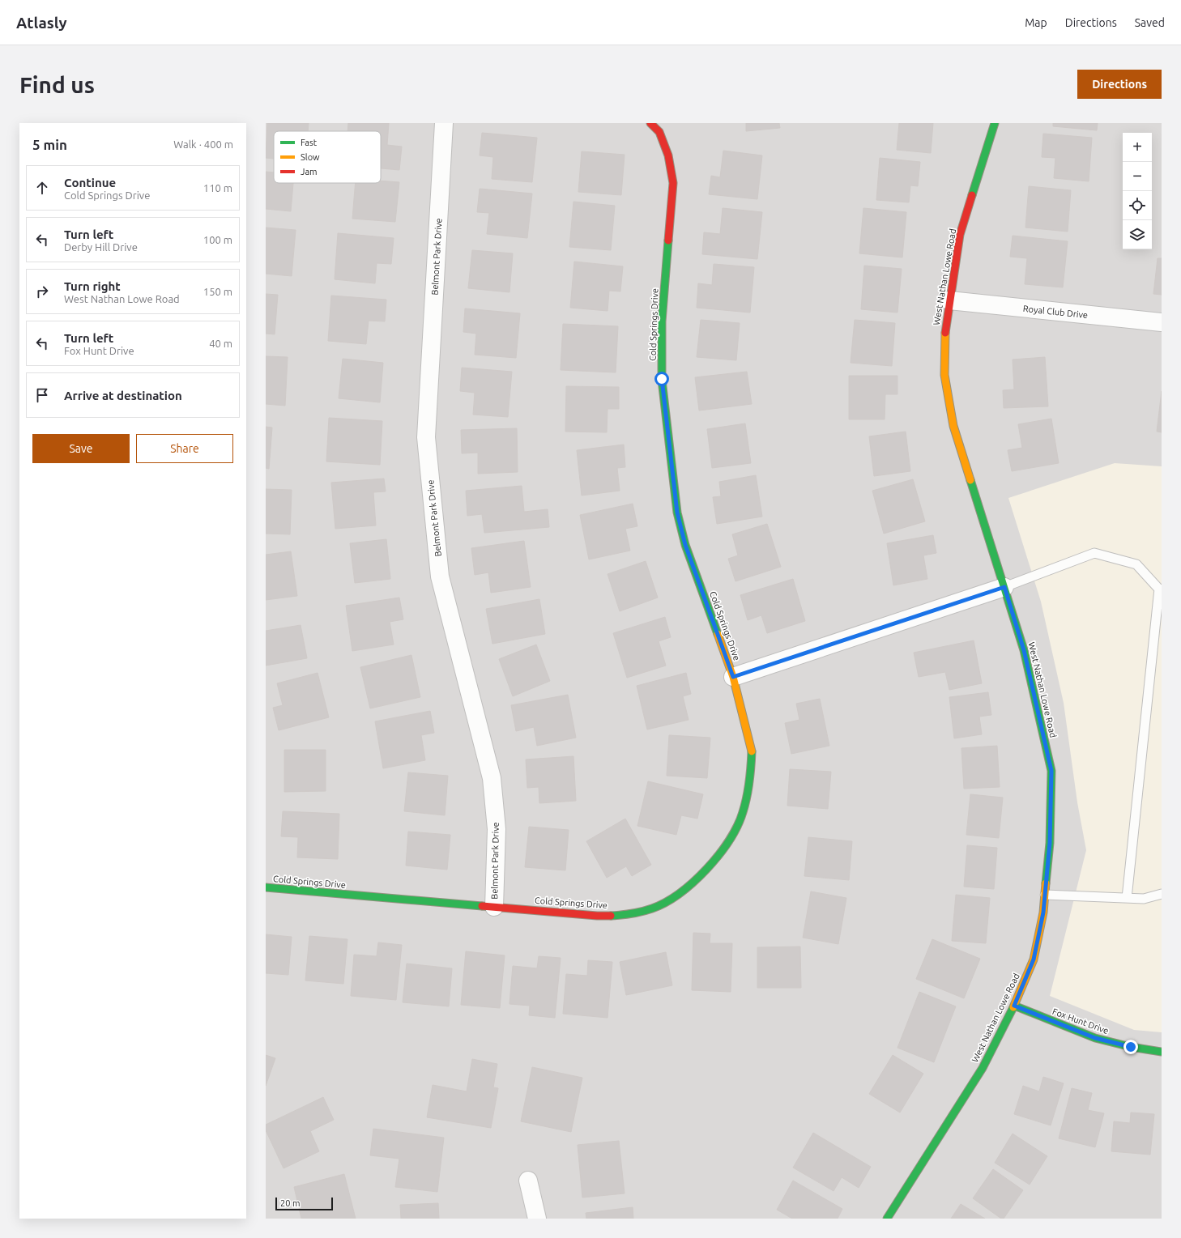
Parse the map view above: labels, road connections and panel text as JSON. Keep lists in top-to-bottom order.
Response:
{
  "streets": {
    "street": [
      "Belmont Park Drive",
      "West Nathan Lowe Road",
      "Royal Club Drive",
      "Cold Springs Drive",
      "Fox Hunt Drive"
    ]
  },
  "crossings": [
    ["Belmont Park Drive", "Cold Springs Drive"],
    ["West Nathan Lowe Road", "Royal Club Drive"],
    ["West Nathan Lowe Road", "Fox Hunt Drive"]
  ],
  "legend": ["Fast", "Slow", "Jam"],
  "scale_bar": "20 m",
  "page": {
    "header": "Atlasly",
    "nav": ["Map", "Directions", "Saved"],
    "buttons": [
      "Directions",
      ["Save", "Share"]
    ],
    "title": "Find us",
    "heading": ["5 min", "Walk · 400 m"],
    "map_buttons": ["+", "−"],
    "list": [
      ["Continue", "Cold Springs Drive", "110 m"],
      ["Turn left", "Derby Hill Drive", "100 m"],
      ["Turn right", "West Nathan Lowe Road", "150 m"],
      ["Turn left", "Fox Hunt Drive", "40 m"],
      "Arrive at destination"
    ],
    "scale": "20 m"
  }
}
